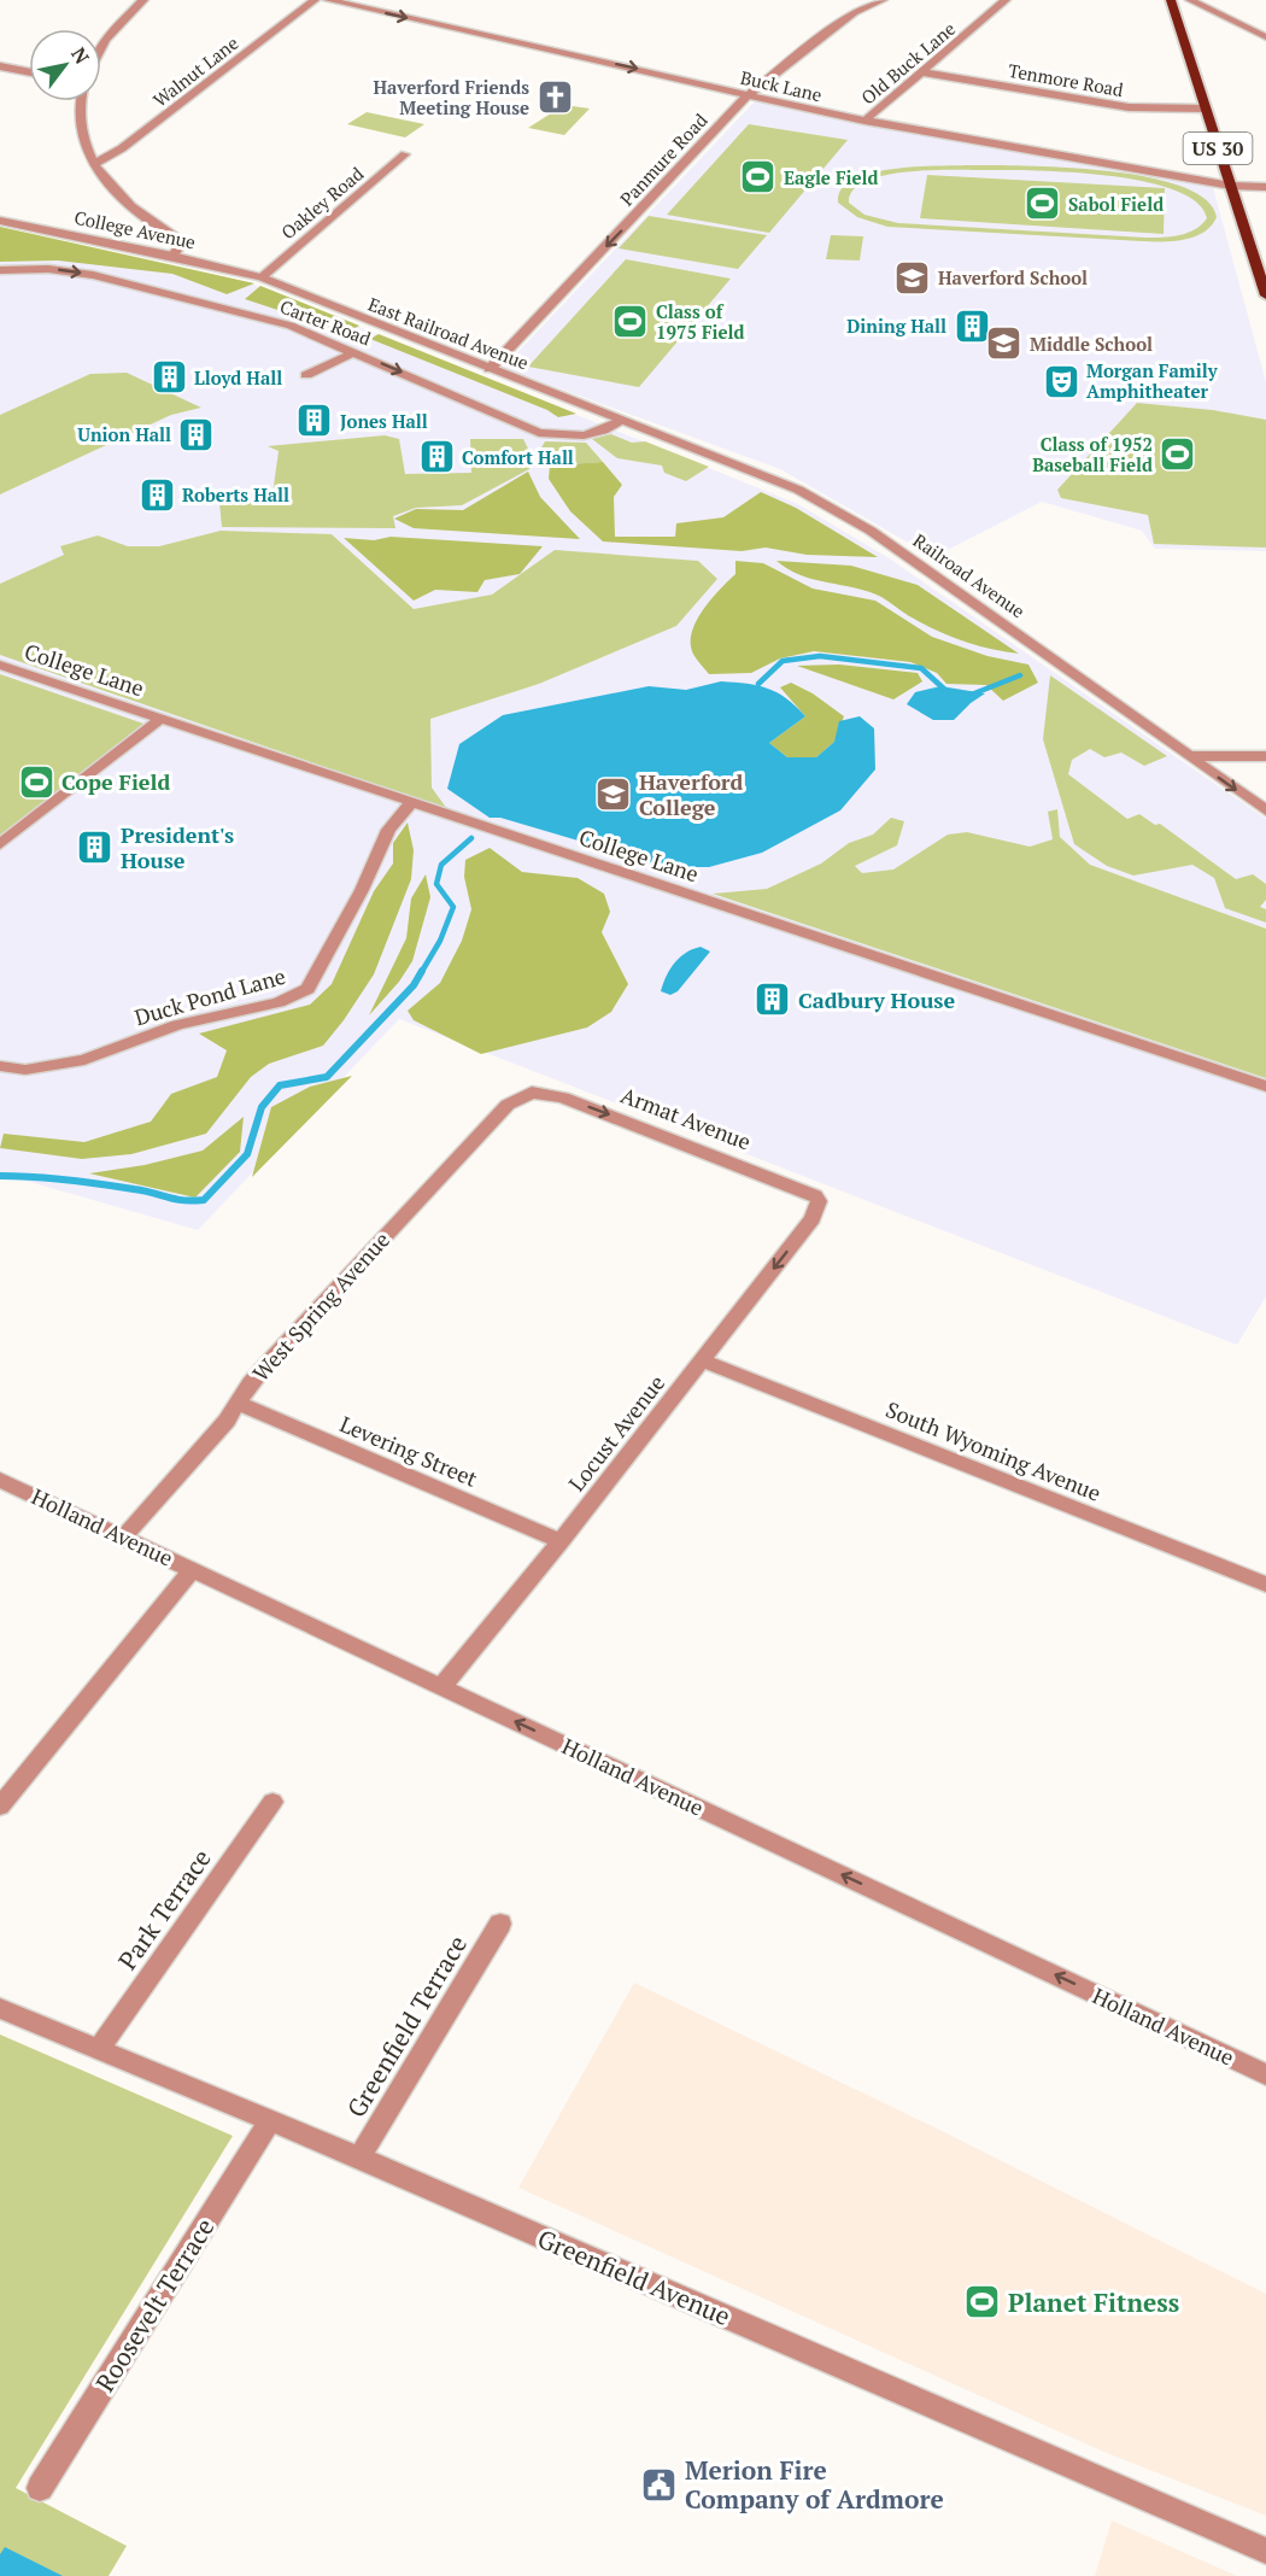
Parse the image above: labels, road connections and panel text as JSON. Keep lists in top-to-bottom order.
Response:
{
  "streets": {
    "highway": ["US 30"],
    "street": [
      "Old Buck Lane",
      "Walnut Lane",
      "Tenmore Road",
      "Buck Lane",
      "Panmure Road",
      "Oakley Road",
      "College Avenue",
      "Carter Road",
      "East Railroad Avenue",
      "Railroad Avenue",
      "College Lane",
      "Duck Pond Lane",
      "Armat Avenue",
      "West Spring Avenue",
      "Locust Avenue",
      "Levering Street",
      "South Wyoming Avenue",
      "Holland Avenue",
      "Park Terrace",
      "Greenfield Terrace",
      "Greenfield Avenue",
      "Roosevelt Terrace"
    ]
  },
  "crossings": [
    ["Old Buck Lane", "Tenmore Road"],
    ["Old Buck Lane", "Buck Lane"],
    ["Tenmore Road", "US 30"],
    ["Buck Lane", "US 30"],
    ["Buck Lane", "Panmure Road"],
    ["Panmure Road", "East Railroad Avenue"],
    ["Oakley Road", "College Avenue"],
    ["Oakley Road", "East Railroad Avenue"],
    ["College Avenue", "East Railroad Avenue"],
    ["Carter Road", "East Railroad Avenue"],
    ["Carter Road", "Railroad Avenue"],
    ["East Railroad Avenue", "Railroad Avenue"],
    ["College Lane", "Duck Pond Lane"],
    ["Armat Avenue", "West Spring Avenue"],
    ["Armat Avenue", "Locust Avenue"],
    ["West Spring Avenue", "Levering Street"],
    ["West Spring Avenue", "Holland Avenue"],
    ["Locust Avenue", "Levering Street"],
    ["Locust Avenue", "South Wyoming Avenue"],
    ["Locust Avenue", "Holland Avenue"],
    ["Park Terrace", "Greenfield Avenue"],
    ["Greenfield Terrace", "Greenfield Avenue"],
    ["Greenfield Avenue", "Roosevelt Terrace"]
  ],
  "one_way": [
    "Buck Lane",
    "Panmure Road",
    "Carter Road",
    "Armat Avenue",
    "Holland Avenue"
  ],
  "places": {
    "church": ["Haverford Friends Meeting House"],
    "sports": [
      "Eagle Field",
      "Sabol Field",
      "Class of 1975 Field",
      "Class of 1952 Baseball Field",
      "Cope Field",
      "Planet Fitness"
    ],
    "school or university": ["Haverford School", "Middle School", "Haverford College"],
    "building": [
      "Dining Hall",
      "Lloyd Hall",
      "Jones Hall",
      "Union Hall",
      "Comfort Hall",
      "Roberts Hall",
      "President's House",
      "Cadbury House"
    ],
    "theatre": ["Morgan Family Amphitheater"],
    "public building": ["Merion Fire Company of Ardmore"]
  },
  "north": "top right"
}
